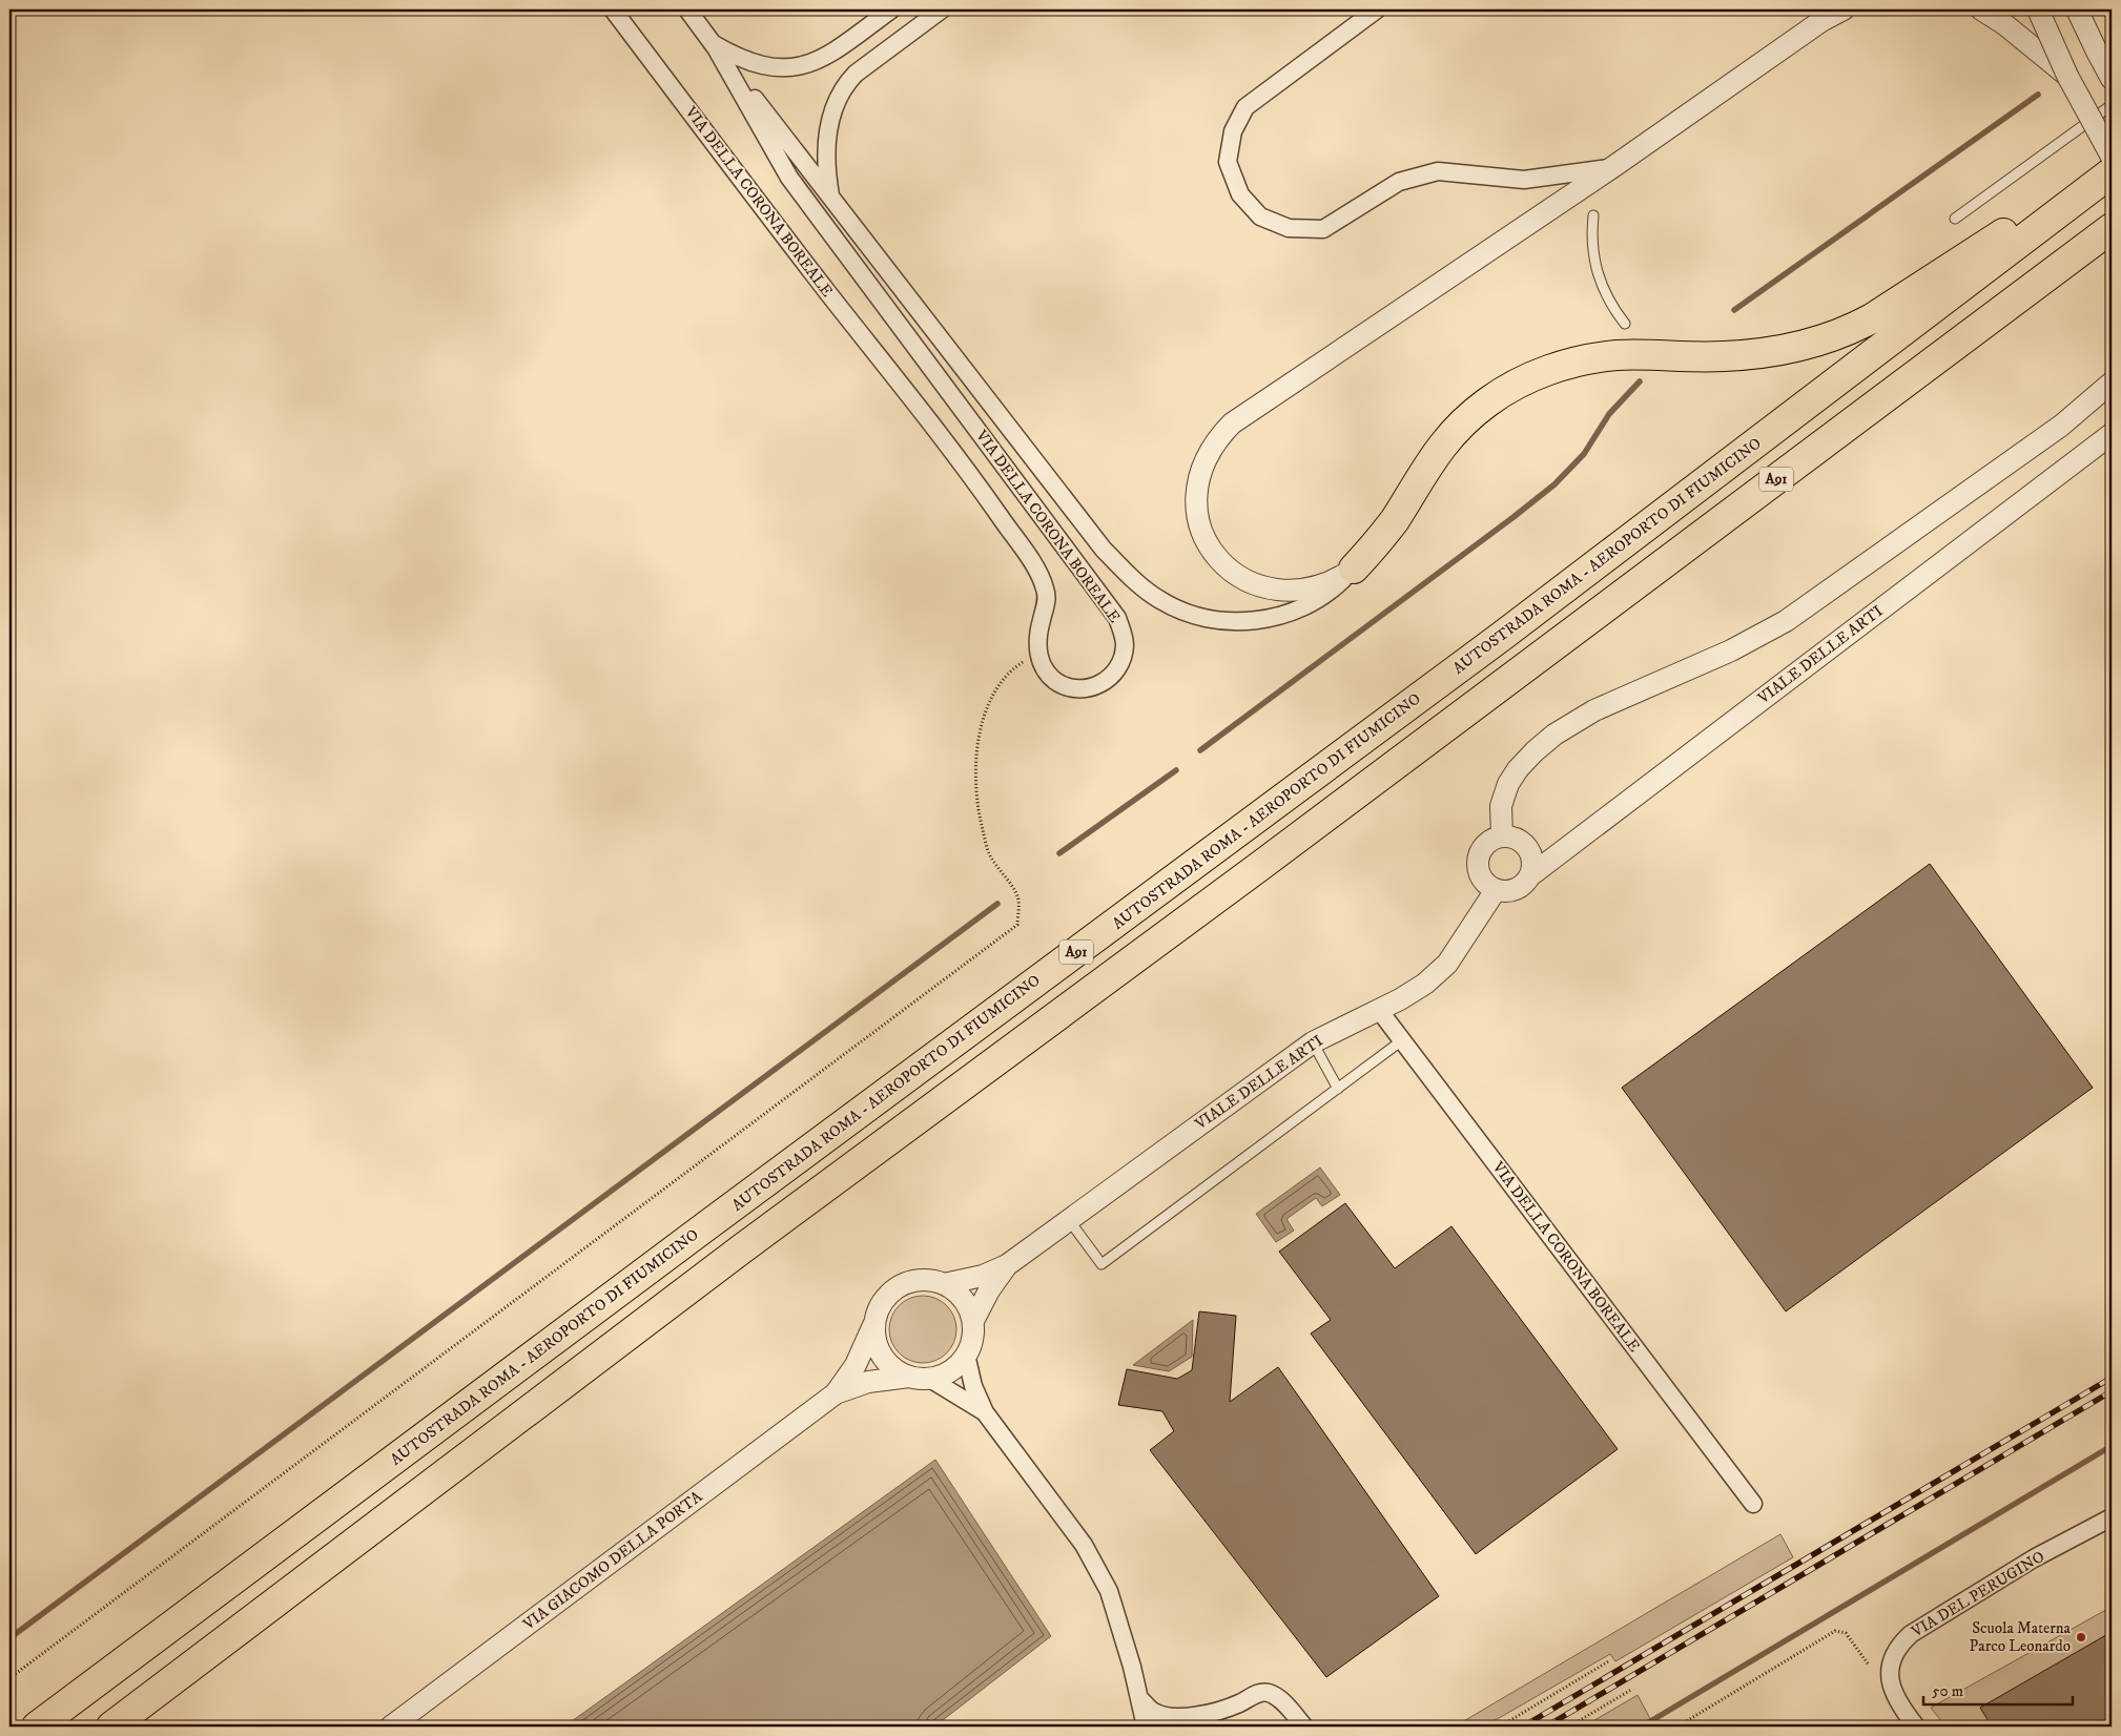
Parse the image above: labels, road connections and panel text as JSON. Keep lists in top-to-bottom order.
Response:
{
  "streets": {
    "highway": ["A91", "AUTOSTRADA ROMA - AEROPORTO DI FIUMICINO"],
    "street": [
      "VIA DELLA CORONA BOREALE",
      "VIALE DELLE ARTI",
      "VIA GIACOMO DELLA PORTA",
      "VIA DEL PERUGINO"
    ]
  },
  "crossings": [
    ["VIA DELLA CORONA BOREALE", "VIALE DELLE ARTI"],
    ["VIALE DELLE ARTI", "VIA GIACOMO DELLA PORTA"]
  ],
  "places": ["Scuola Materna Parco Leonardo"],
  "scale_bar": "50 m"
}
